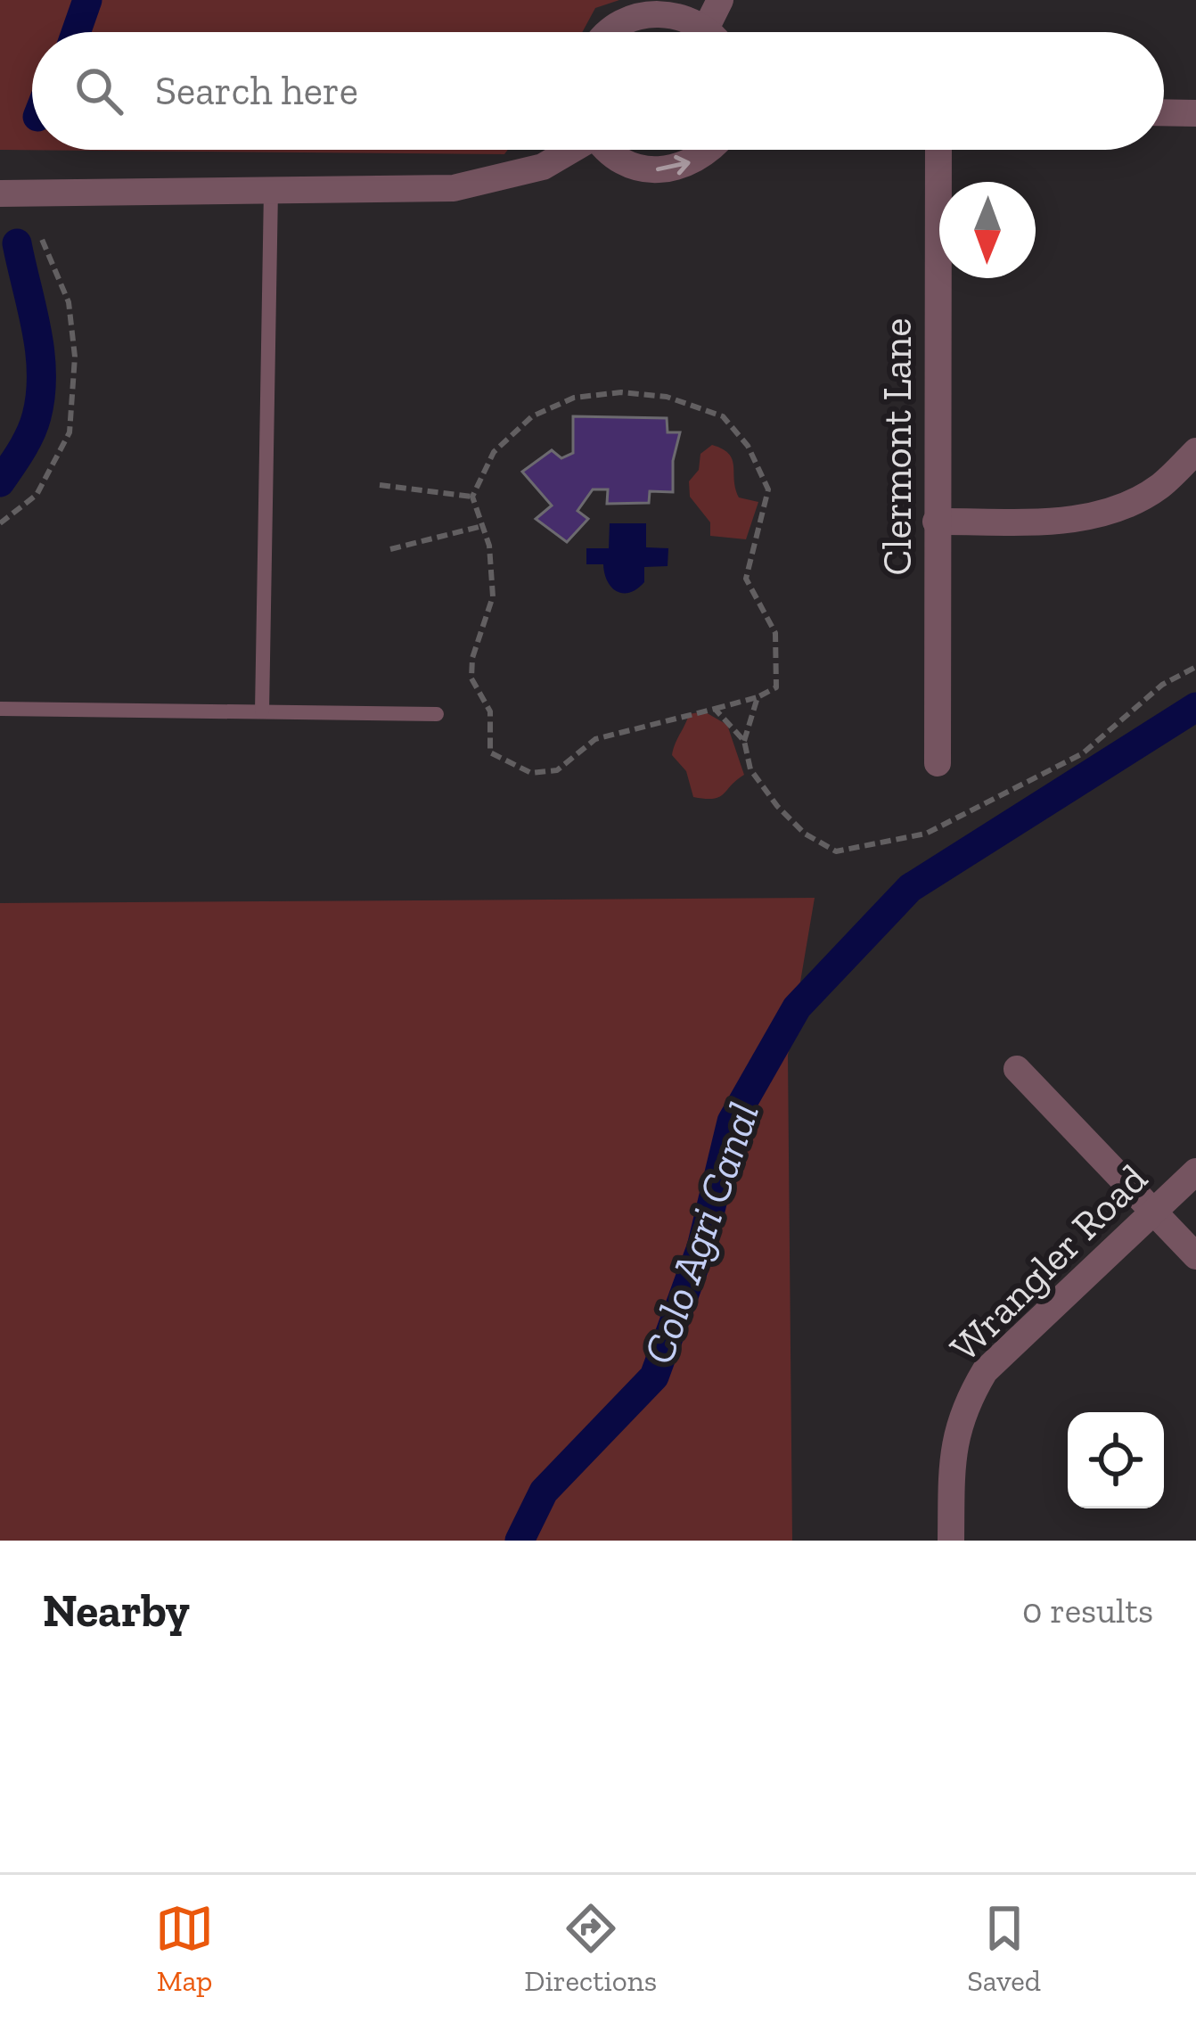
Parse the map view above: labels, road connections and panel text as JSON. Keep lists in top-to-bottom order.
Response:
{
  "streets": {
    "street": ["Clermont Lane", "Wrangler Road"]
  },
  "water": ["Colo Agri Canal"],
  "north": "bottom",
  "page": {
    "search": "Search here",
    "heading": ["Nearby", "0 results"],
    "nav": ["Map", "Directions", "Saved"]
  }
}
